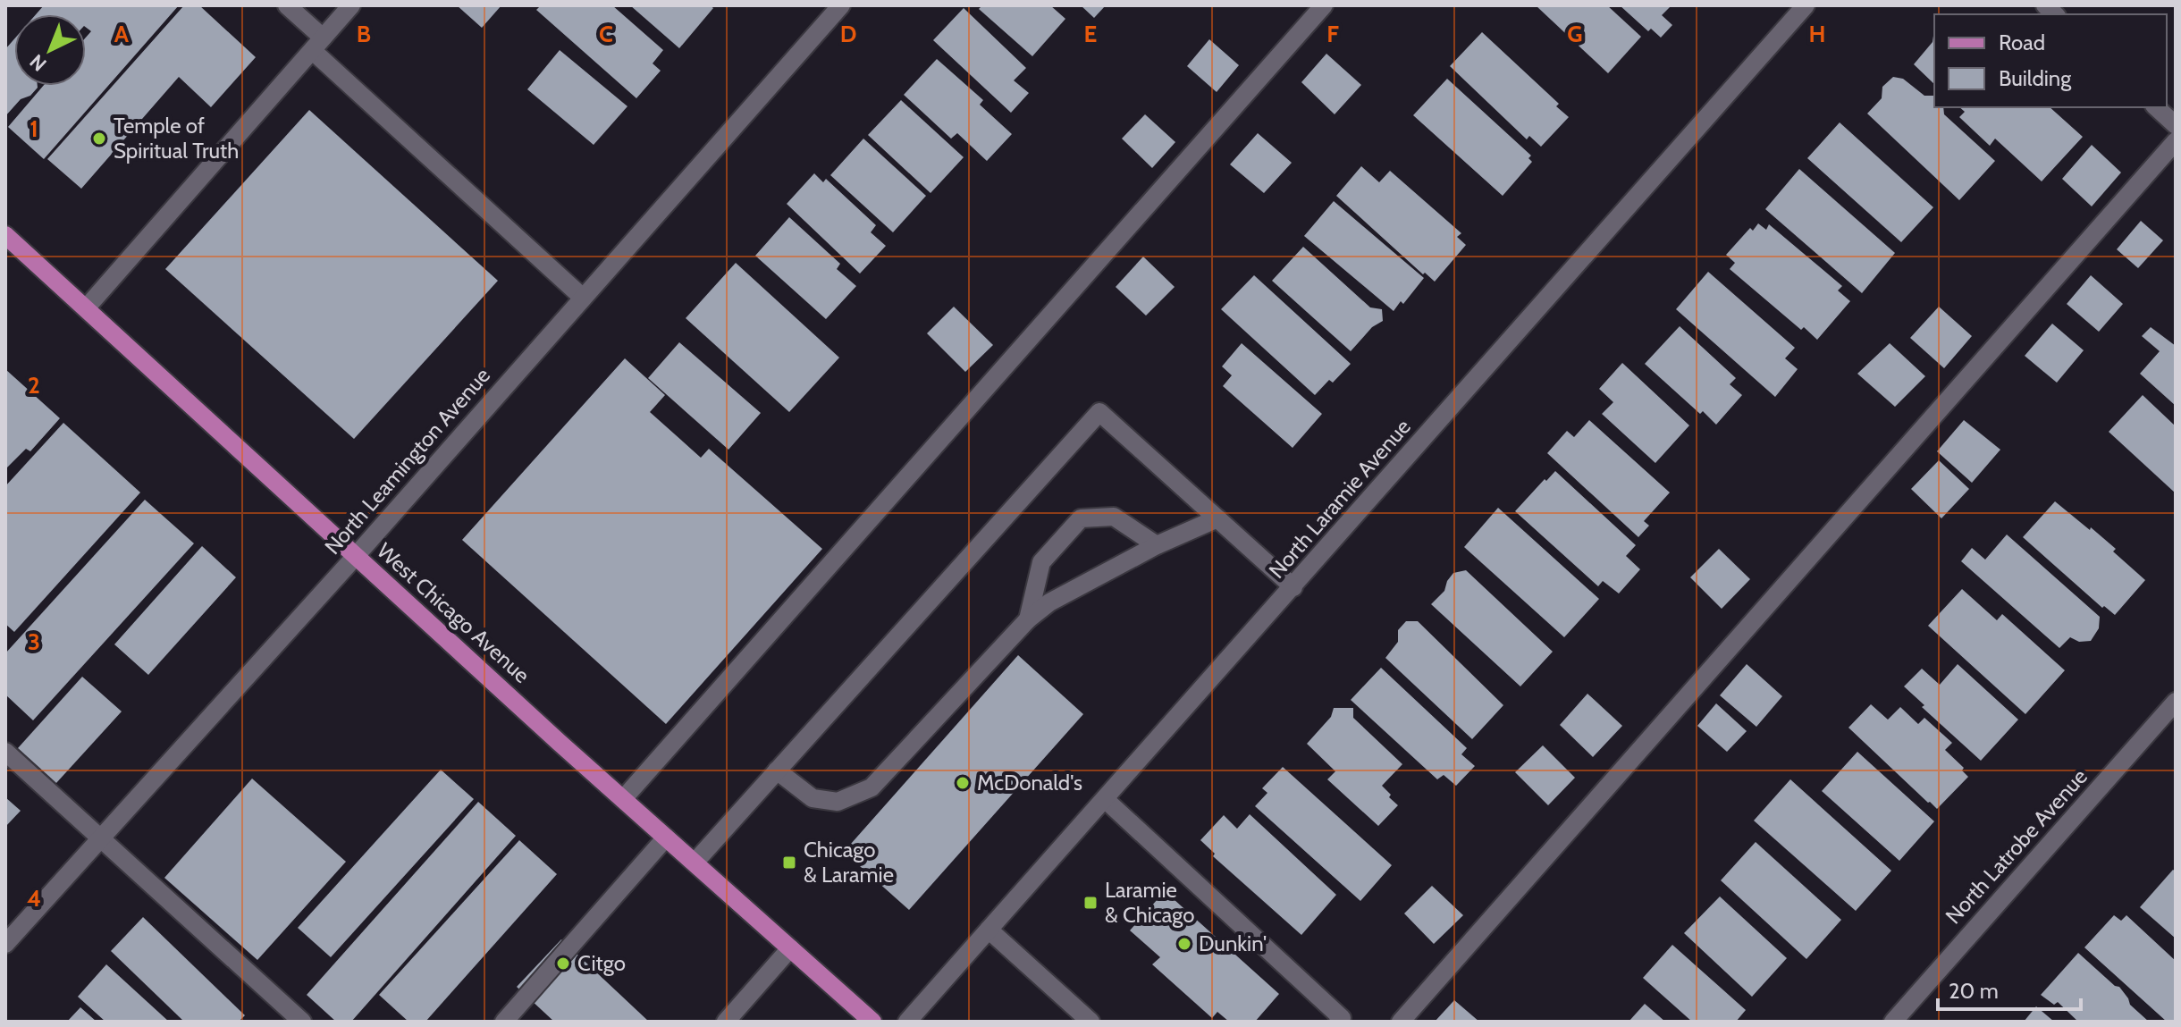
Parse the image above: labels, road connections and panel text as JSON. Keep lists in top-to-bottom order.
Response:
{
  "streets": {
    "main road": ["West Chicago Avenue"],
    "street": ["North Leamington Avenue", "North Laramie Avenue", "North Latrobe Avenue"]
  },
  "crossings": [
    ["North Leamington Avenue", "West Chicago Avenue"]
  ],
  "places": {
    "other": [
      "Temple of Spiritual Truth",
      "McDonald's",
      "Dunkin'",
      "Citgo"
    ],
    "transit": ["Chicago & Laramie", "Laramie & Chicago"]
  },
  "legend": ["Road", "Building"],
  "scale_bar": "20 m",
  "north": "bottom left",
  "grid": {
    "columns": [
      "A",
      "B",
      "C",
      "D",
      "E",
      "F",
      "G",
      "H"
    ],
    "rows": [
      "1",
      "2",
      "3",
      "4"
    ]
  }
}
